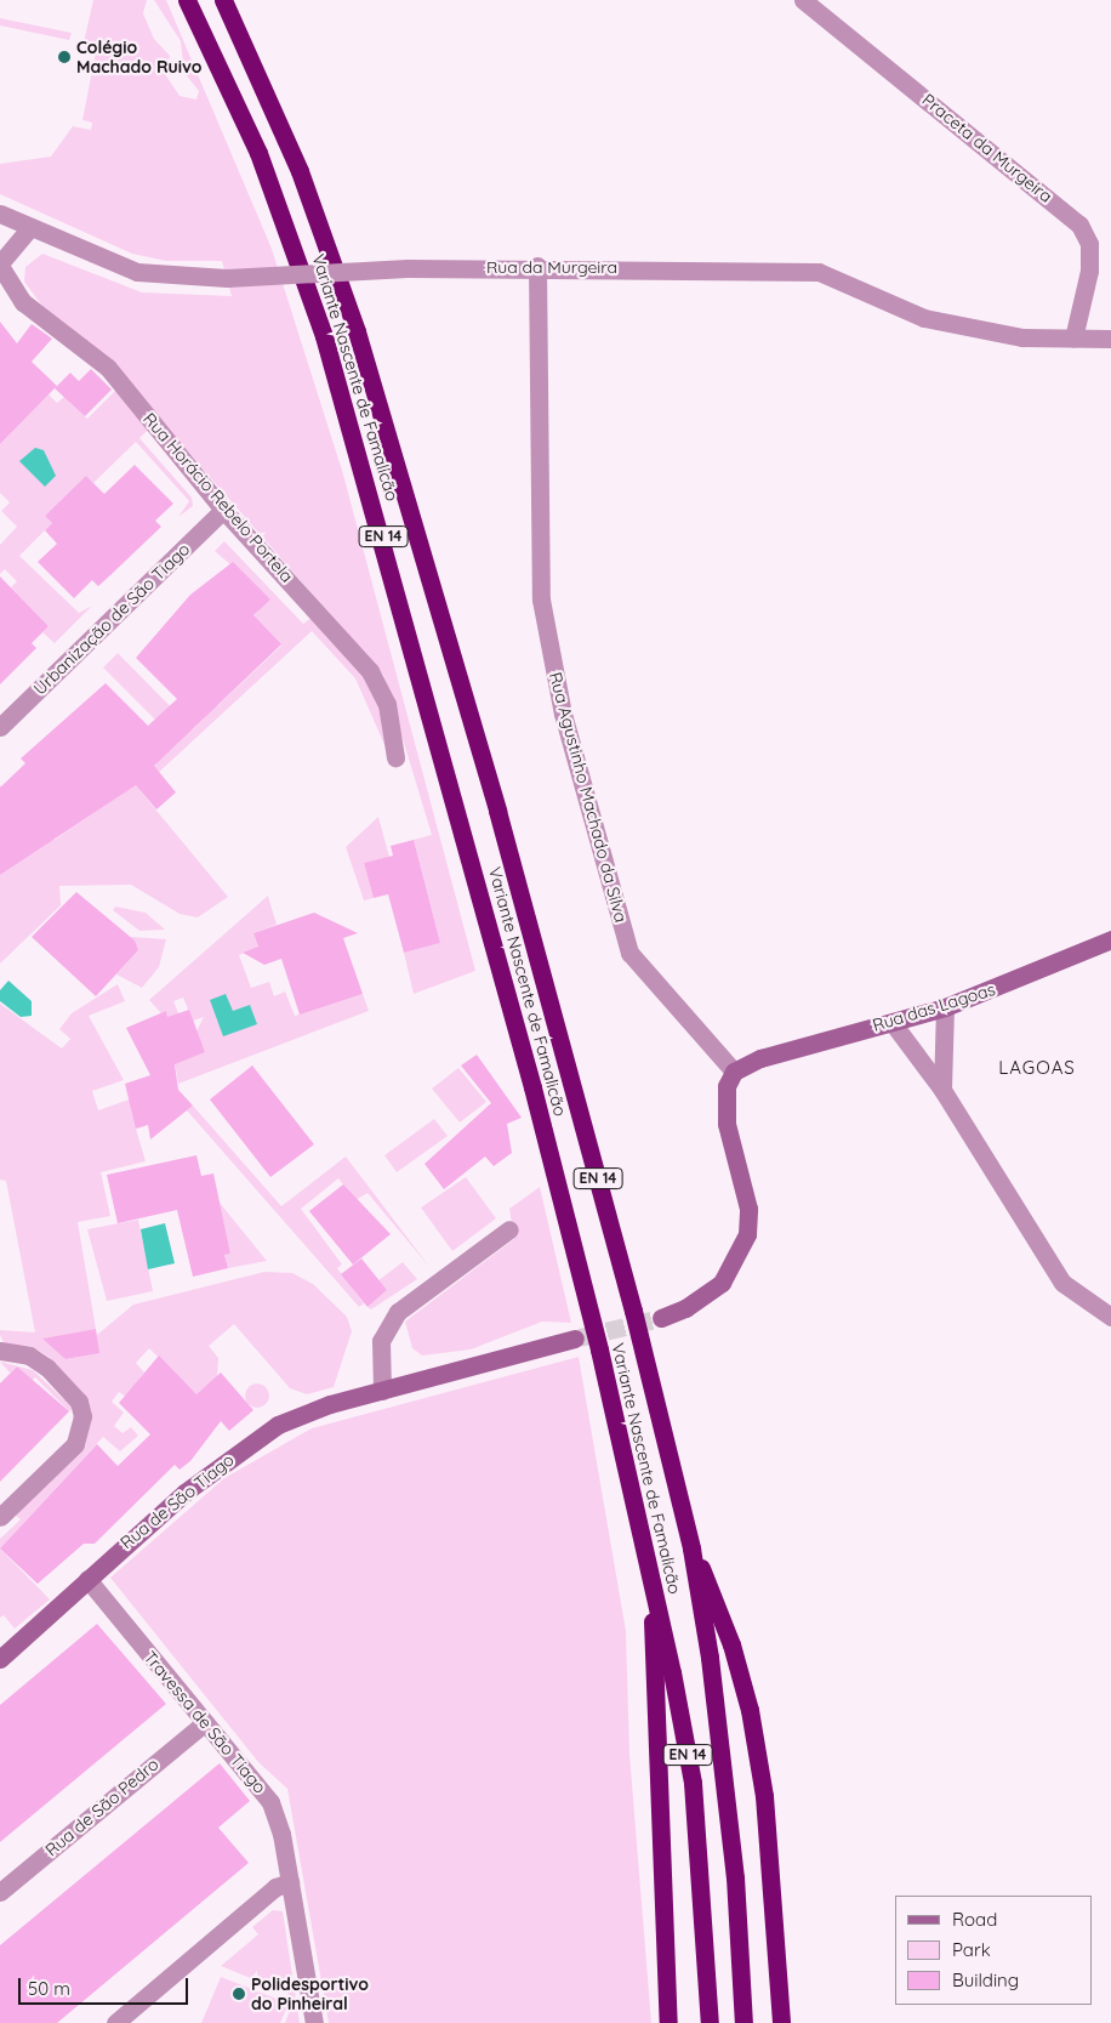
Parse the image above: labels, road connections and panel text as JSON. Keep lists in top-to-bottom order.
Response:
{
  "streets": {
    "highway": ["Variante Nascente de Famalicão", "EN 14"],
    "main road": ["Rua das Lagoas", "Rua de São Tiago"],
    "street": [
      "Praceta da Murgeira",
      "Rua da Murgeira",
      "Rua Horácio Rebelo Portela",
      "Urbanização de São Tiago",
      "Rua Agustinho Machado da Silva",
      "Travessa de São Tiago",
      "Rua de São Pedro"
    ]
  },
  "crossings": [
    ["Praceta da Murgeira", "Rua da Murgeira"],
    ["Rua da Murgeira", "Rua Horácio Rebelo Portela"],
    ["Rua da Murgeira", "Rua Agustinho Machado da Silva"],
    ["Rua Horácio Rebelo Portela", "Urbanização de São Tiago"],
    ["Rua Agustinho Machado da Silva", "Rua das Lagoas"],
    ["Rua de São Tiago", "Travessa de São Tiago"],
    ["Travessa de São Tiago", "Rua de São Pedro"]
  ],
  "districts": ["LAGOAS"],
  "places": ["Colégio Machado Ruivo", "Polidesportivo do Pinheiral"],
  "legend": ["Road", "Park", "Building"],
  "scale_bar": "50 m"
}
